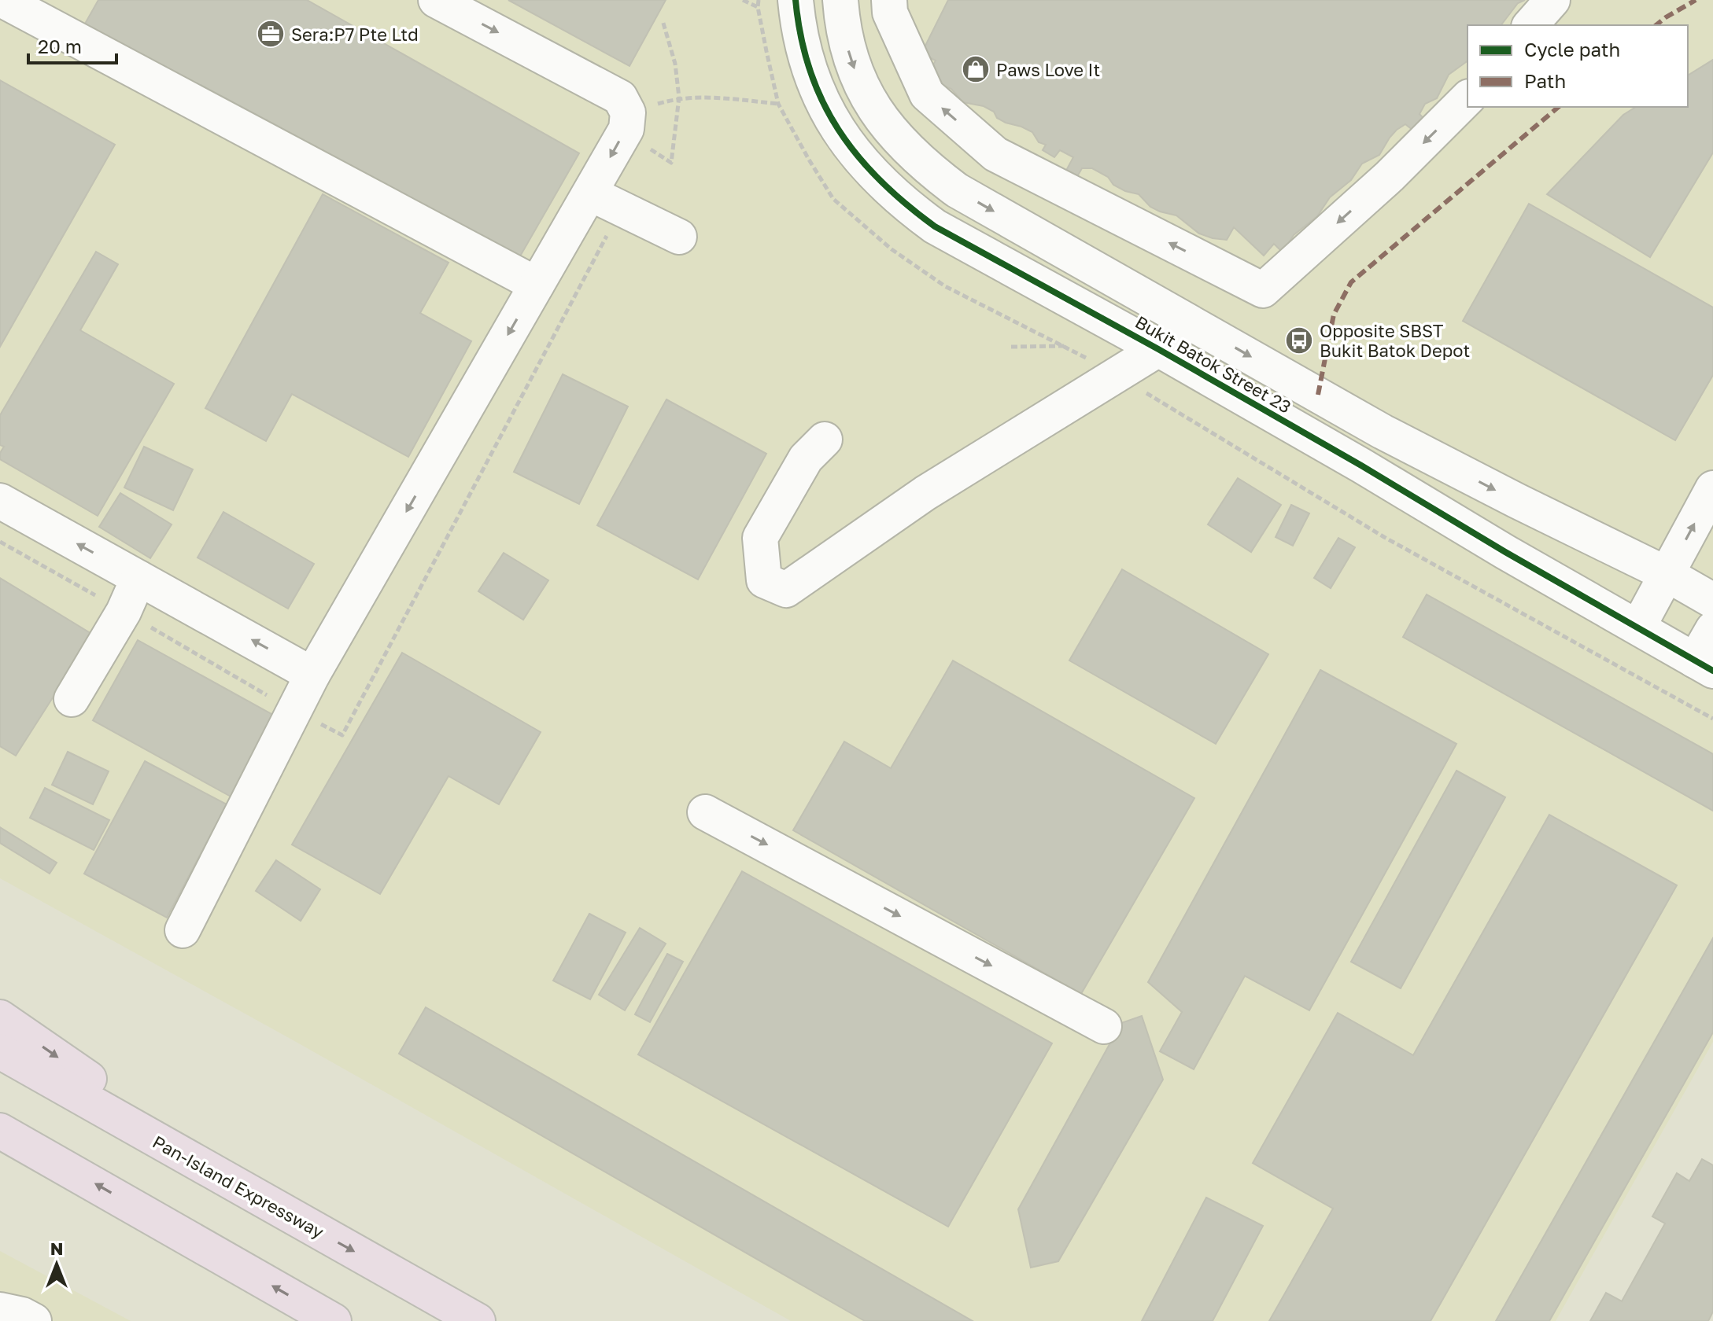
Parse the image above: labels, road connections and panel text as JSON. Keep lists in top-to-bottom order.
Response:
{
  "streets": {
    "highway": ["Pan-Island Expressway"],
    "street": ["Bukit Batok Street 23"]
  },
  "places": {
    "office": ["Sera:P7 Pte Ltd"],
    "shop": ["Paws Love It"],
    "bus stop": ["Opposite SBST Bukit Batok Depot"]
  },
  "legend": ["Cycle path", "Path"],
  "scale_bar": "20 m",
  "north": "top"
}
